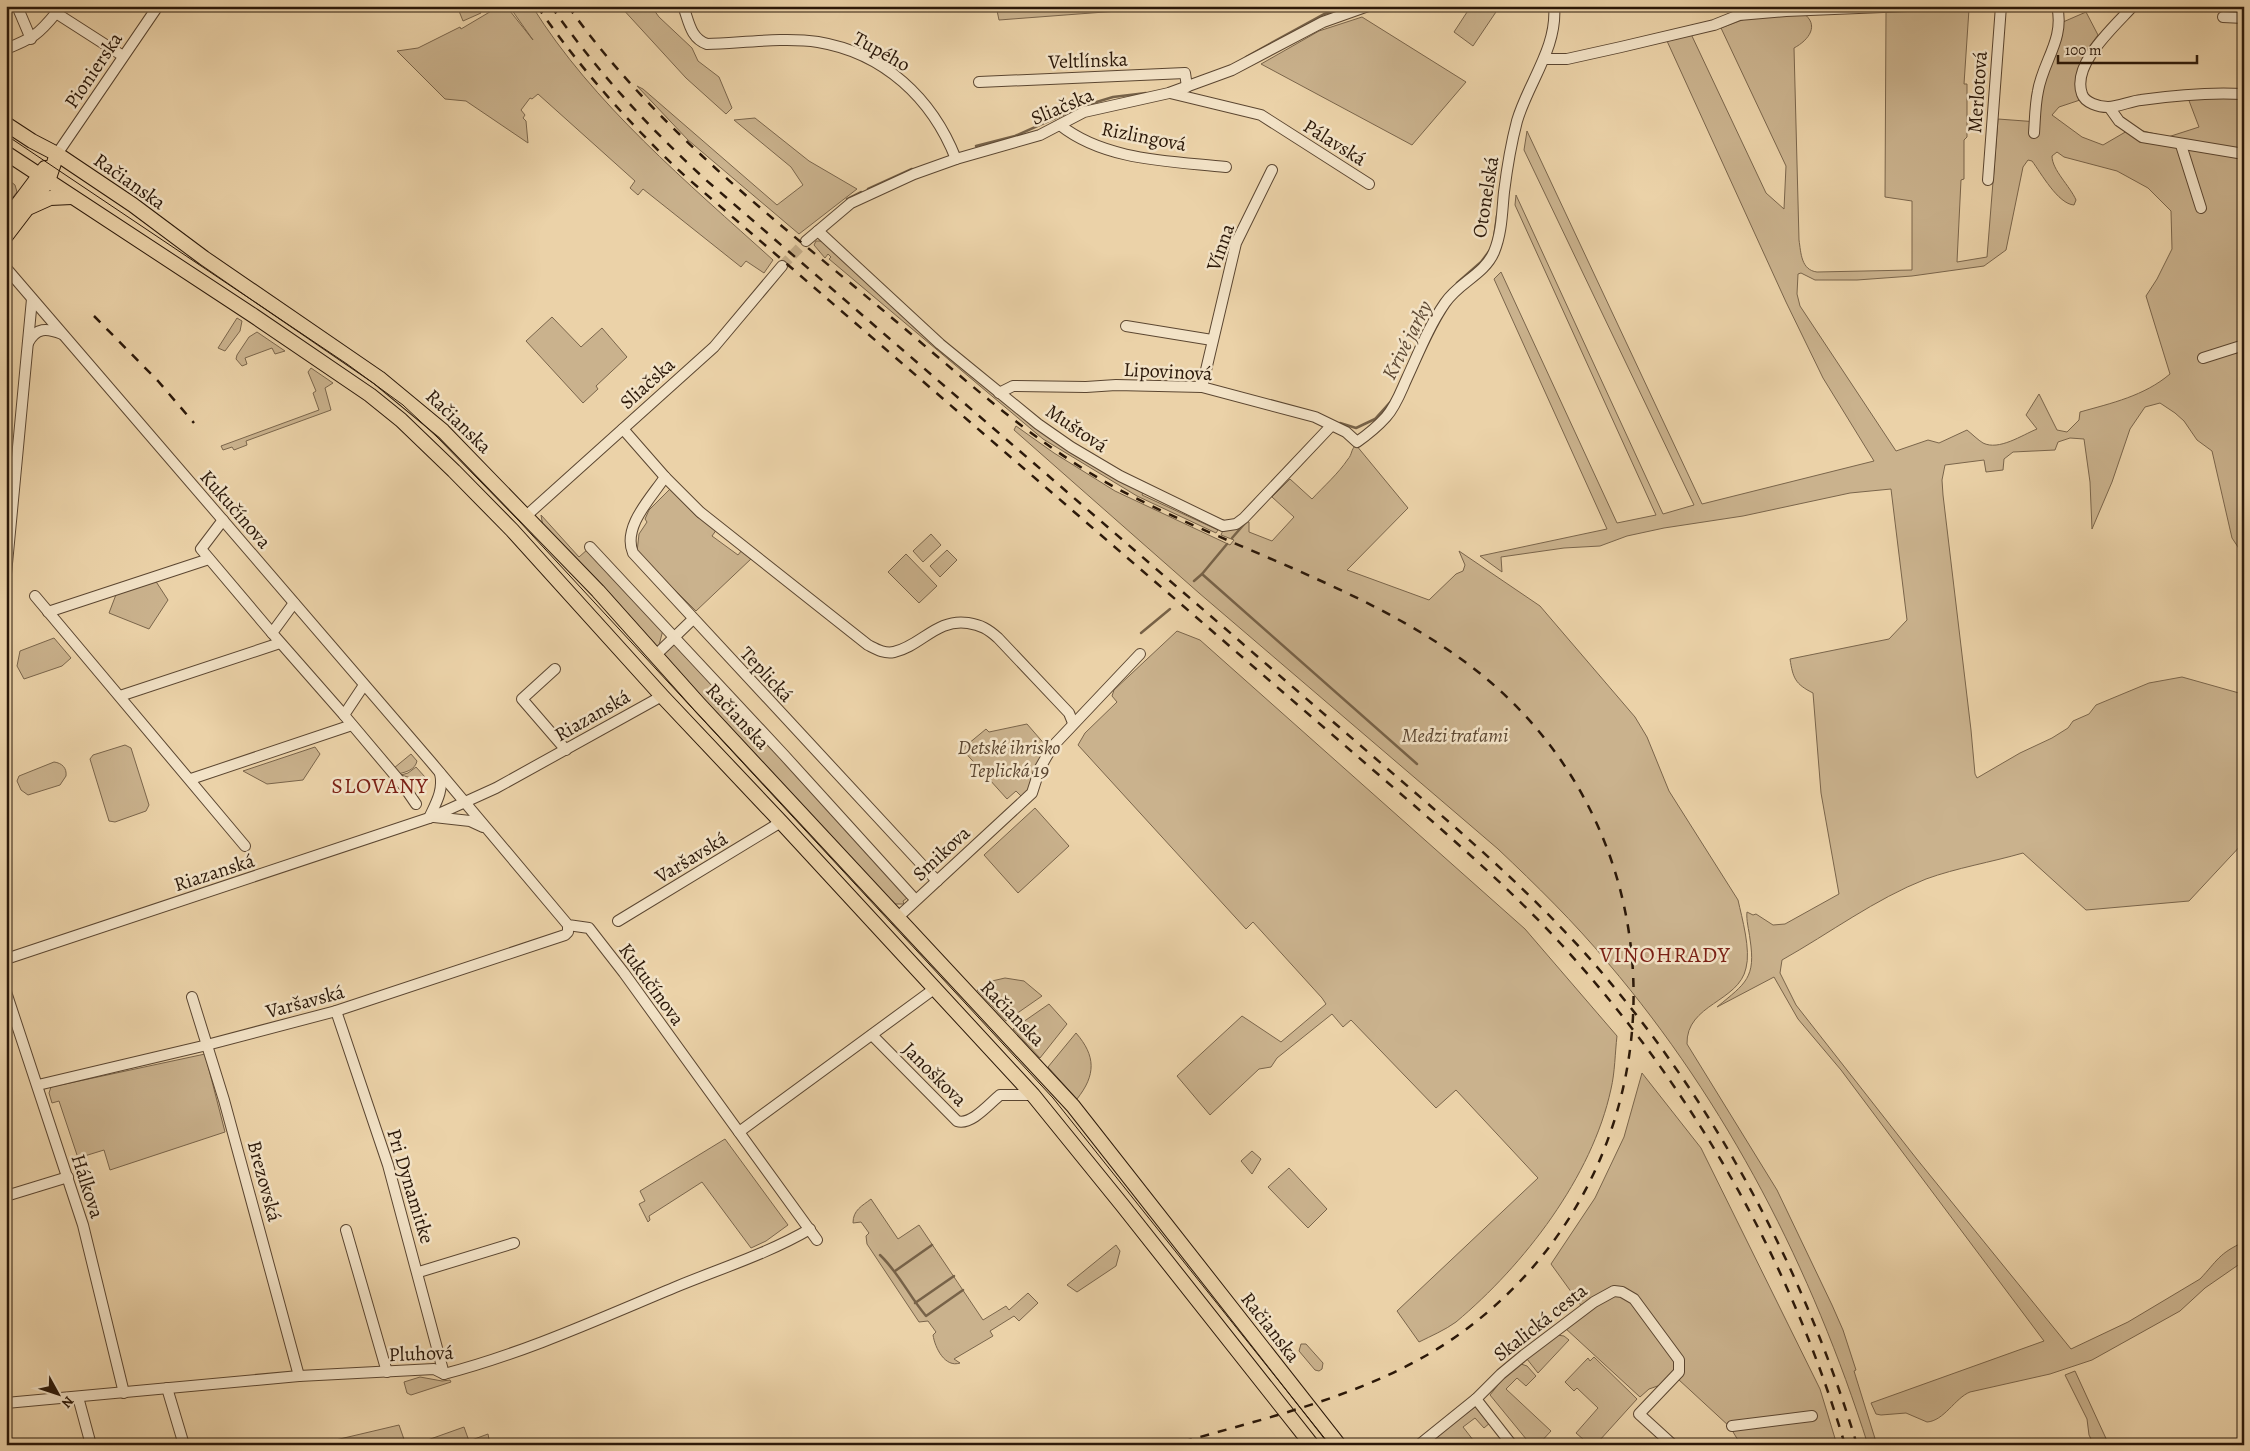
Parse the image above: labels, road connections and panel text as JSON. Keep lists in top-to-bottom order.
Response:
{
  "streets": {
    "main road": ["Račianska"],
    "street": [
      "Tupého",
      "Veltlínska",
      "Pionierska",
      "Merlotová",
      "Sliačska",
      "Rizlingová",
      "Pálavská",
      "Otonelská",
      "Vínna",
      "Lipovinová",
      "Muštová",
      "Kukučínova",
      "Teplická",
      "Riazanská",
      "Smikova",
      "Varšavská",
      "Janoškova",
      "Brezovská",
      "Hálkova",
      "Pri Dynamitke",
      "Skalická cesta",
      "Pluhová"
    ]
  },
  "crossings": [
    ["Tupého", "Sliačska"],
    ["Veltlínska", "Sliačska"],
    ["Pionierska", "Račianska"],
    ["Sliačska", "Rizlingová"],
    ["Sliačska", "Pálavská"],
    ["Sliačska", "Račianska"],
    ["Sliačska", "Muštová"],
    ["Račianska", "Riazanská"],
    ["Račianska", "Smikova"],
    ["Račianska", "Varšavská"],
    ["Račianska", "Janoškova"],
    ["Otonelská", "Lipovinová"],
    ["Vínna", "Lipovinová"],
    ["Lipovinová", "Muštová"],
    ["Kukučínova", "Riazanská"],
    ["Kukučínova", "Varšavská"],
    ["Kukučínova", "Janoškova"],
    ["Kukučínova", "Pluhová"],
    ["Teplická", "Smikova"],
    ["Varšavská", "Brezovská"],
    ["Varšavská", "Hálkova"],
    ["Varšavská", "Pri Dynamitke"],
    ["Brezovská", "Pluhová"],
    ["Hálkova", "Pluhová"],
    ["Pri Dynamitke", "Pluhová"]
  ],
  "districts": ["SLOVANY", "VINOHRADY"],
  "water": ["Krivé jarky"],
  "parks": ["Medzi traťami", "Detské ihrisko Teplická 19"],
  "scale_bar": "100 m",
  "north": "bottom right"
}
